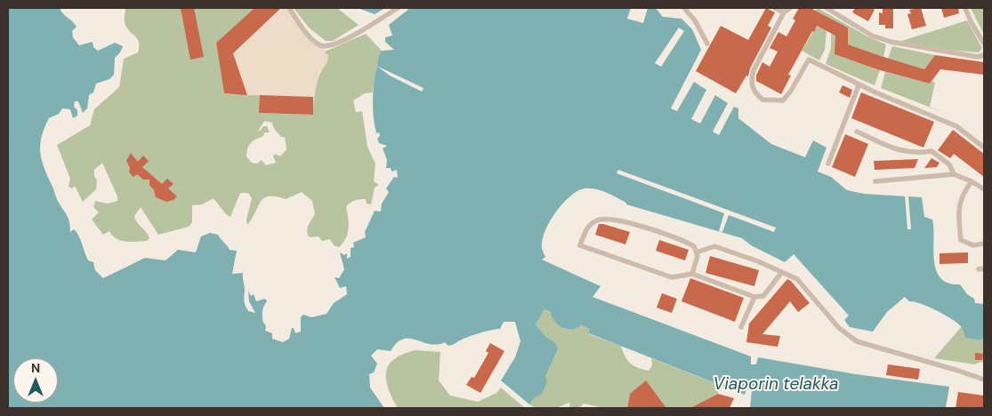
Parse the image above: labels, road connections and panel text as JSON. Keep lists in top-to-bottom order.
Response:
{
  "water": ["Viaporin telakka"],
  "north": "top"
}
